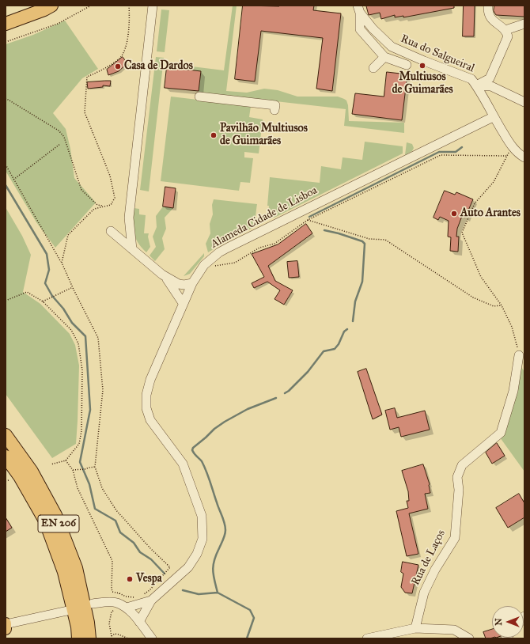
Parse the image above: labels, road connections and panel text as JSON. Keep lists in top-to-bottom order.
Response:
{
  "streets": {
    "highway": ["EN 206"],
    "street": ["Rua do Salgueiral", "Alameda Cidade de Lisboa", "Rua de Laços"]
  },
  "crossings": [
    ["Rua do Salgueiral", "Alameda Cidade de Lisboa"]
  ],
  "places": [
    "Multiusos de Guimarães",
    "Casa de Dardos",
    "Pavilhão Multiusos de Guimarães",
    "Auto Arantes",
    "Vespa"
  ],
  "north": "left"
}
